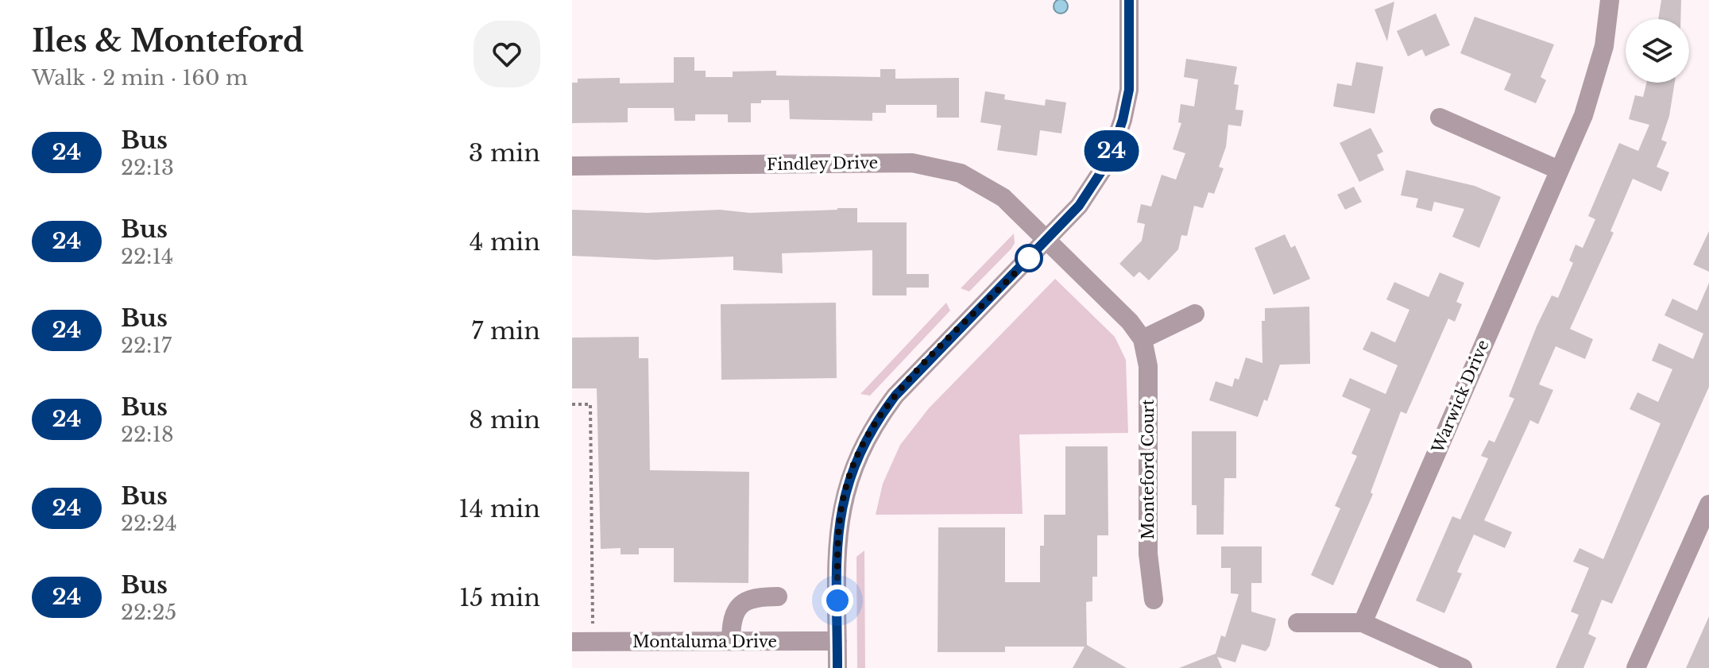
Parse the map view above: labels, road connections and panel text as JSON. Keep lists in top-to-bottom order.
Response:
{
  "streets": {
    "street": [
      "Findley Drive",
      "Warwick Drive",
      "Monteford Court",
      "Montaluma Drive"
    ]
  },
  "crossings": [
    ["Findley Drive", "Monteford Court"]
  ],
  "lines": ["bus line 24"],
  "page": {
    "heading": ["Iles & Monteford", "Walk · 2 min · 160 m"],
    "on_map": "24",
    "list": [
      {
        "mark": "24",
        "name": "Bus",
        "note": "22:13",
        "value": "3 min"
      },
      {
        "mark": "24",
        "name": "Bus",
        "note": "22:14",
        "value": "4 min"
      },
      {
        "mark": "24",
        "name": "Bus",
        "note": "22:17",
        "value": "7 min"
      },
      {
        "mark": "24",
        "name": "Bus",
        "note": "22:18",
        "value": "8 min"
      },
      {
        "mark": "24",
        "name": "Bus",
        "note": "22:24",
        "value": "14 min"
      },
      {
        "mark": "24",
        "name": "Bus",
        "note": "22:25",
        "value": "15 min"
      }
    ]
  }
}
